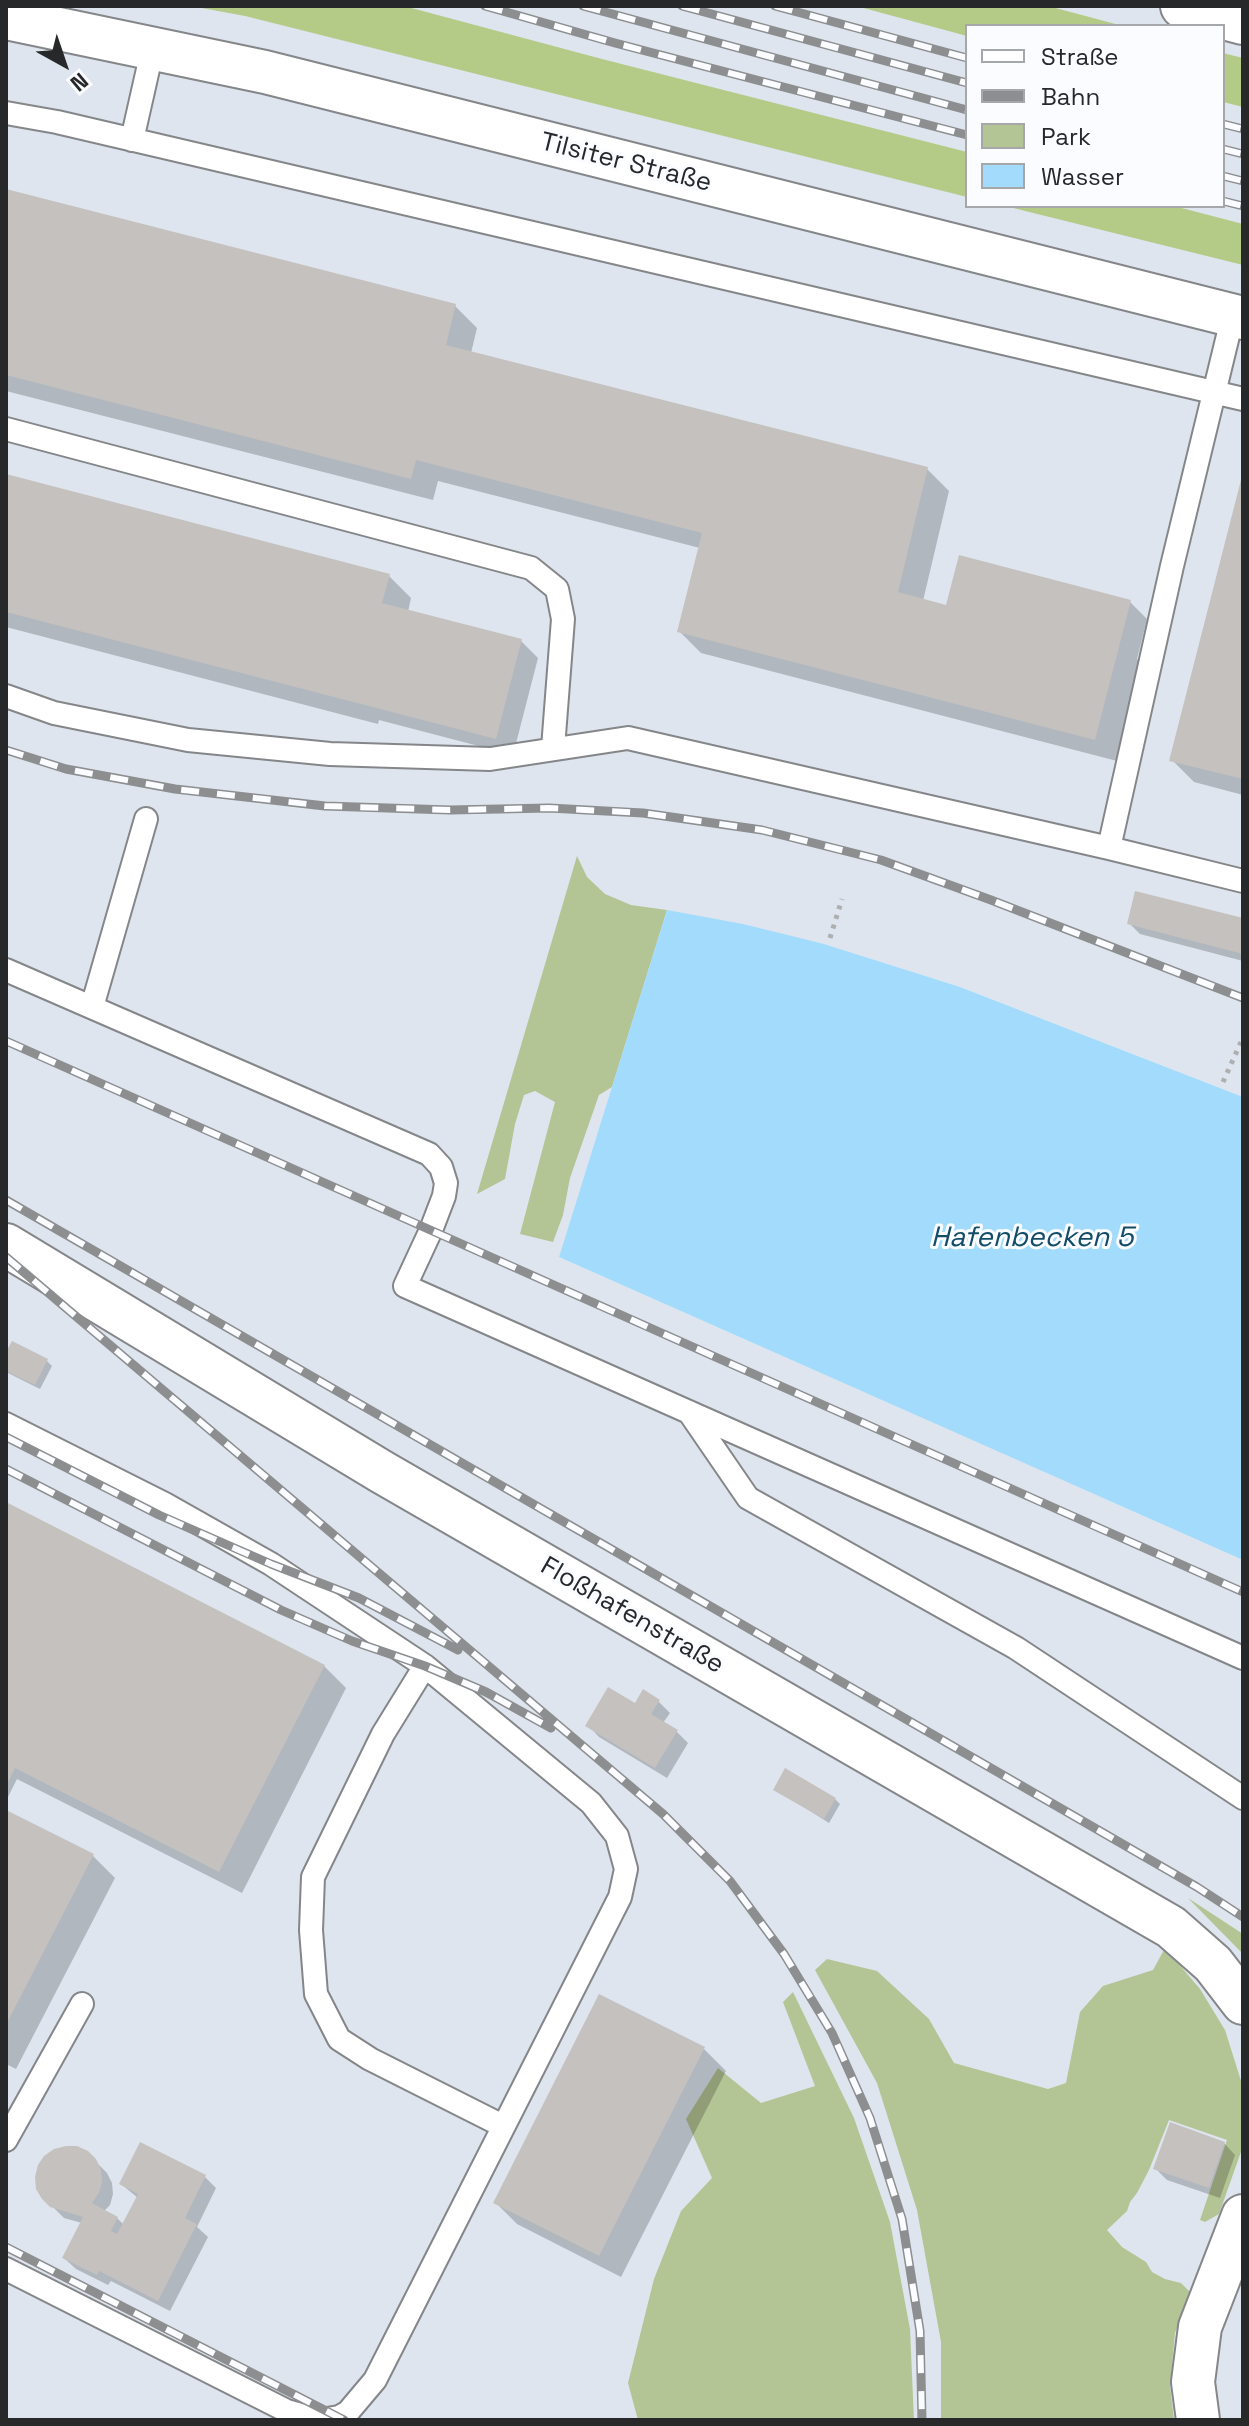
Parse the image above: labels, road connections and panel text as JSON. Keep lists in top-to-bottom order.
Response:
{
  "streets": {
    "street": ["Tilsiter Straße", "Floßhafenstraße"]
  },
  "water": ["Hafenbecken 5"],
  "legend": [
    "Straße",
    "Bahn",
    "Park",
    "Wasser"
  ],
  "north": "bottom right"
}
